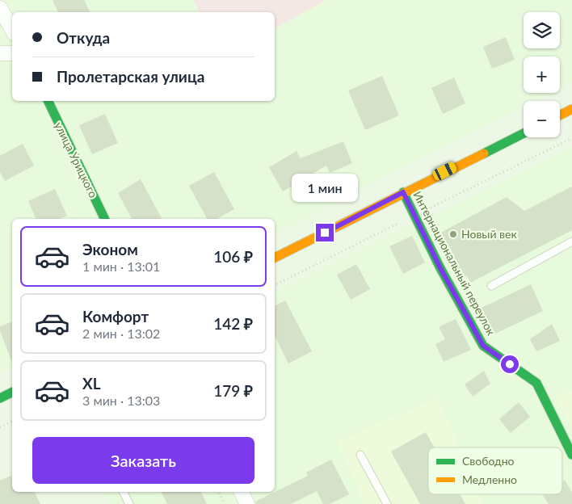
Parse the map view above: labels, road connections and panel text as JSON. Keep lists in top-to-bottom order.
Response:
{
  "streets": {
    "street": ["улица Урицкого", "Интернациональный переулок"]
  },
  "places": ["Новый век"],
  "legend": ["Свободно", "Медленно"],
  "page": {
    "map_buttons": ["+", "−"],
    "banner": ["Откуда", "Пролетарская улица"],
    "bubble": "1 мин",
    "list": [
      {
        "name": "Эконом",
        "note": "1 мин · 13:01",
        "value": "106 ₽"
      },
      {
        "name": "Комфорт",
        "note": "2 мин · 13:02",
        "value": "142 ₽"
      },
      {
        "name": "XL",
        "note": "3 мин · 13:03",
        "value": "179 ₽"
      }
    ],
    "buttons": "Заказать"
  }
}
